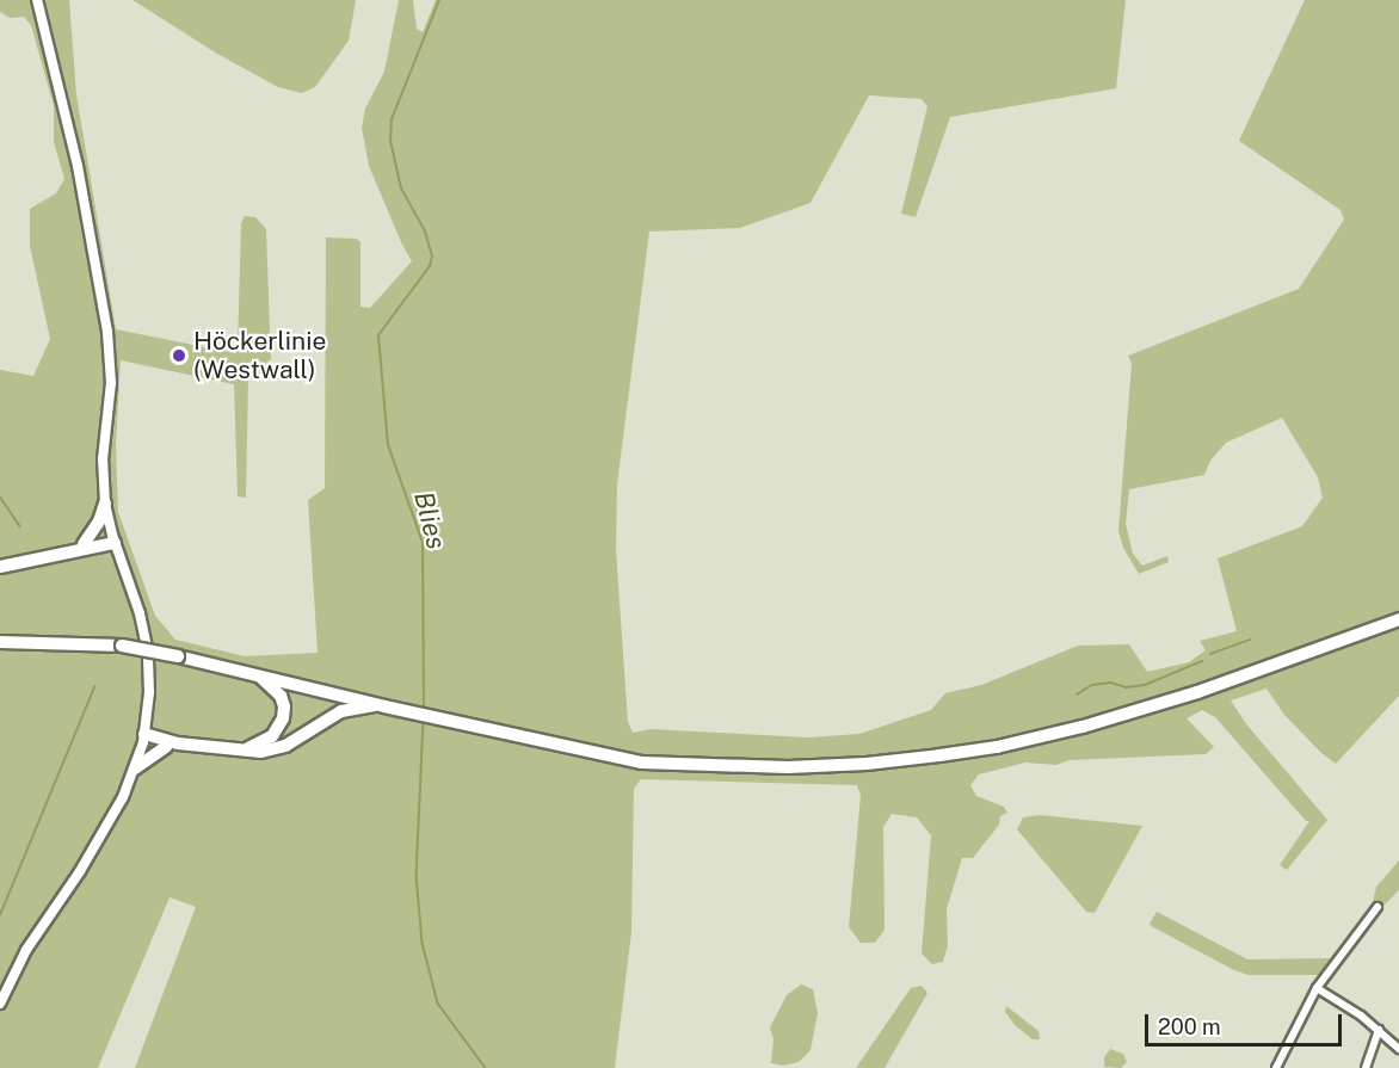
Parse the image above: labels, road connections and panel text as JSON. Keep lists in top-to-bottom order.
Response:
{
  "water": ["Blies"],
  "places": ["Höckerlinie (Westwall)"],
  "scale_bar": "200 m"
}
